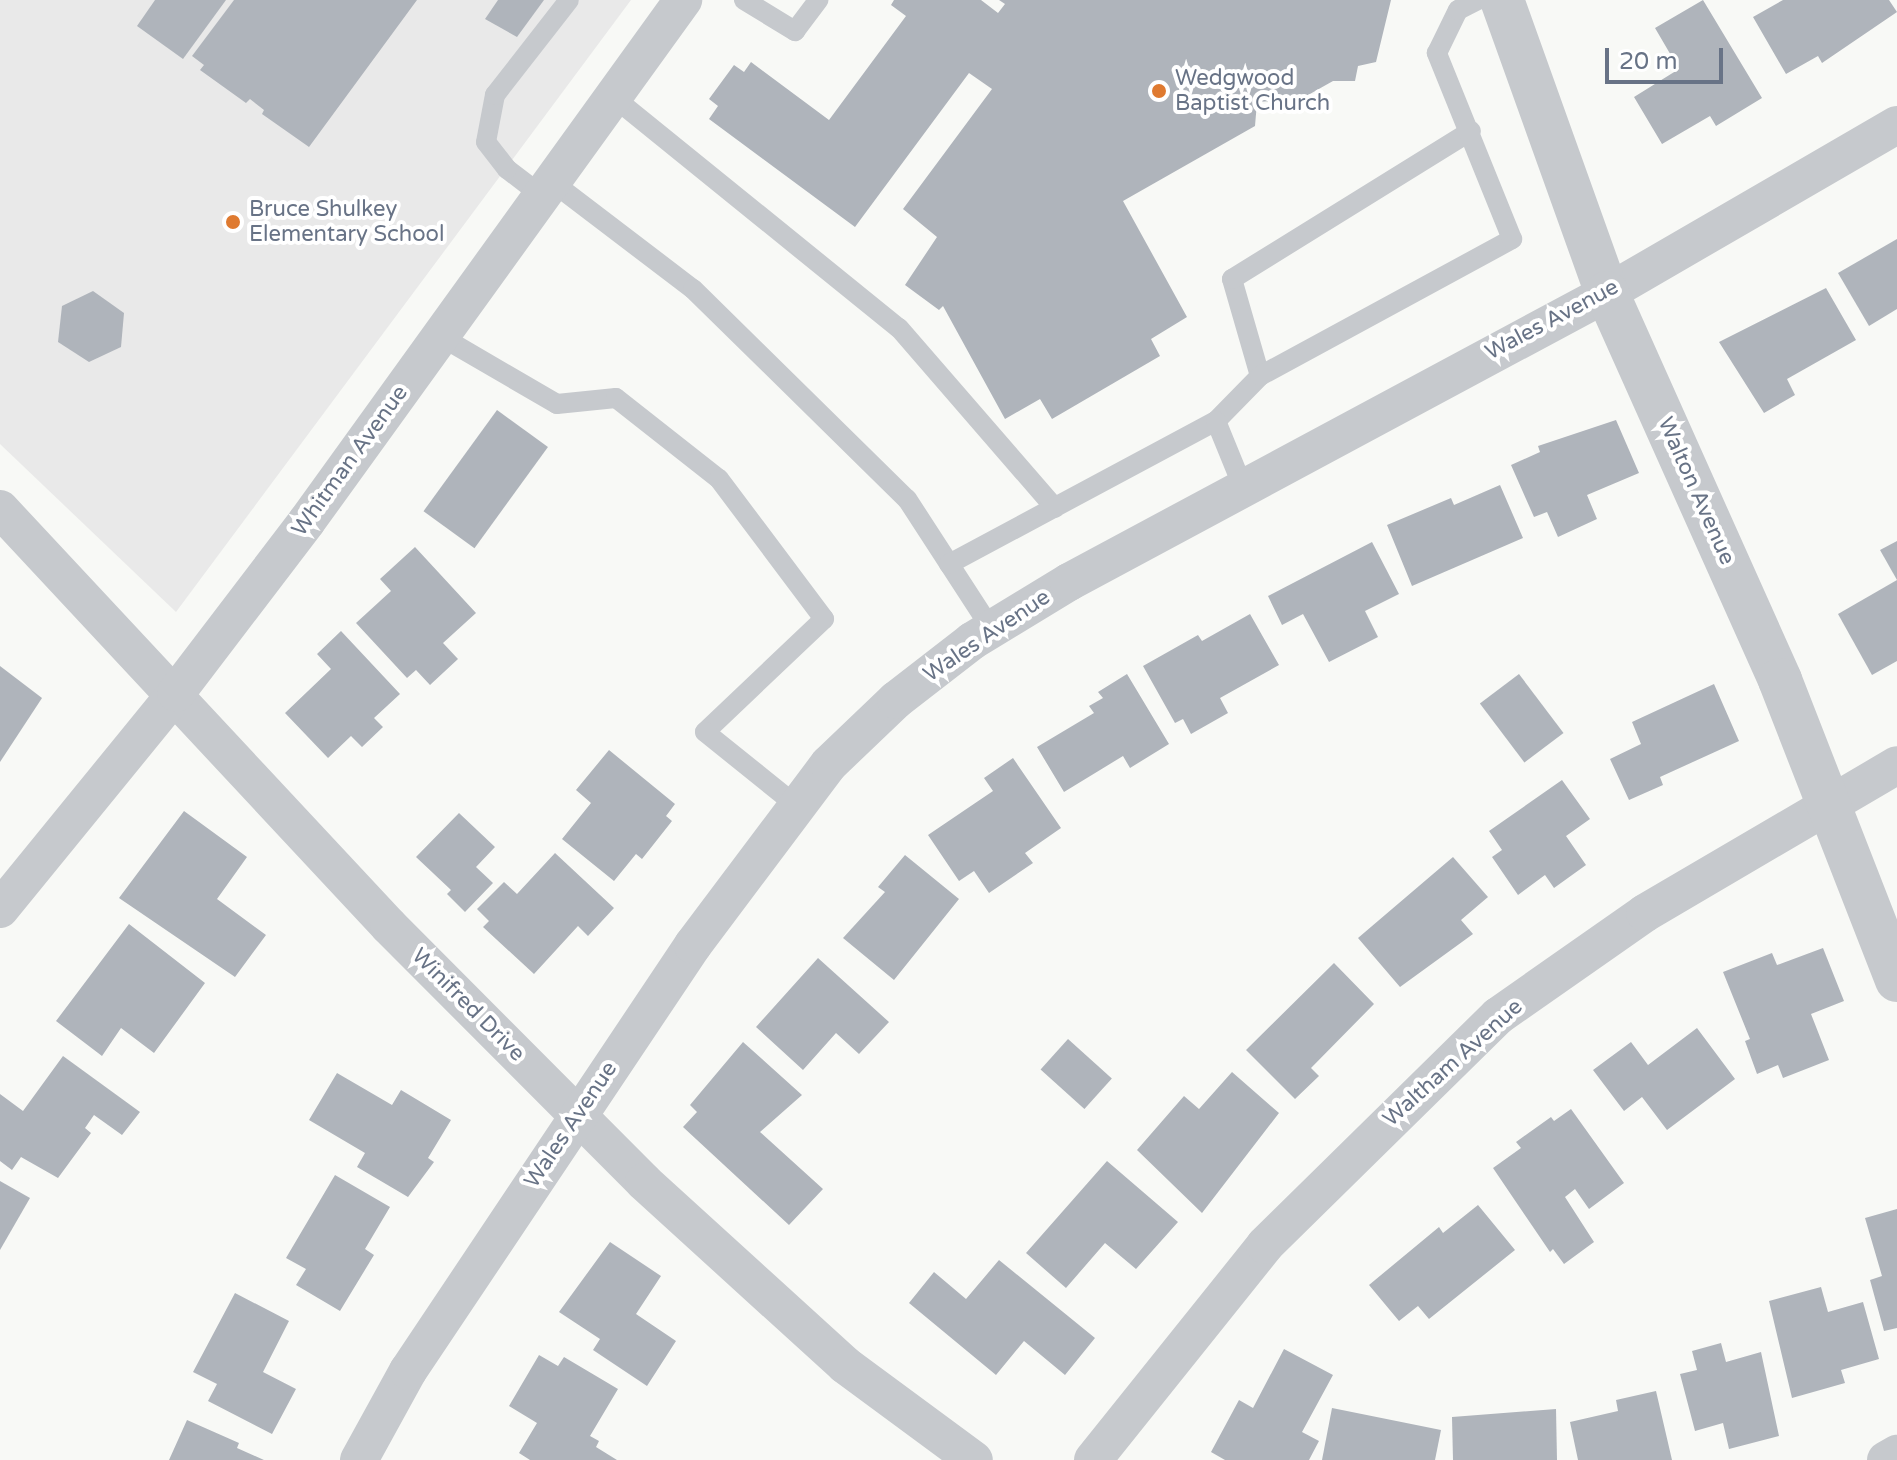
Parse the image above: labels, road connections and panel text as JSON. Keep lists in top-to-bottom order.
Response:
{
  "streets": {
    "street": [
      "Wales Avenue",
      "Whitman Avenue",
      "Walton Avenue",
      "Winifred Drive",
      "Waltham Avenue"
    ]
  },
  "crossings": [
    ["Wales Avenue", "Walton Avenue"],
    ["Wales Avenue", "Winifred Drive"],
    ["Whitman Avenue", "Winifred Drive"],
    ["Walton Avenue", "Waltham Avenue"]
  ],
  "places": ["Wedgwood Baptist Church", "Bruce Shulkey Elementary School"],
  "scale_bar": "20 m"
}
